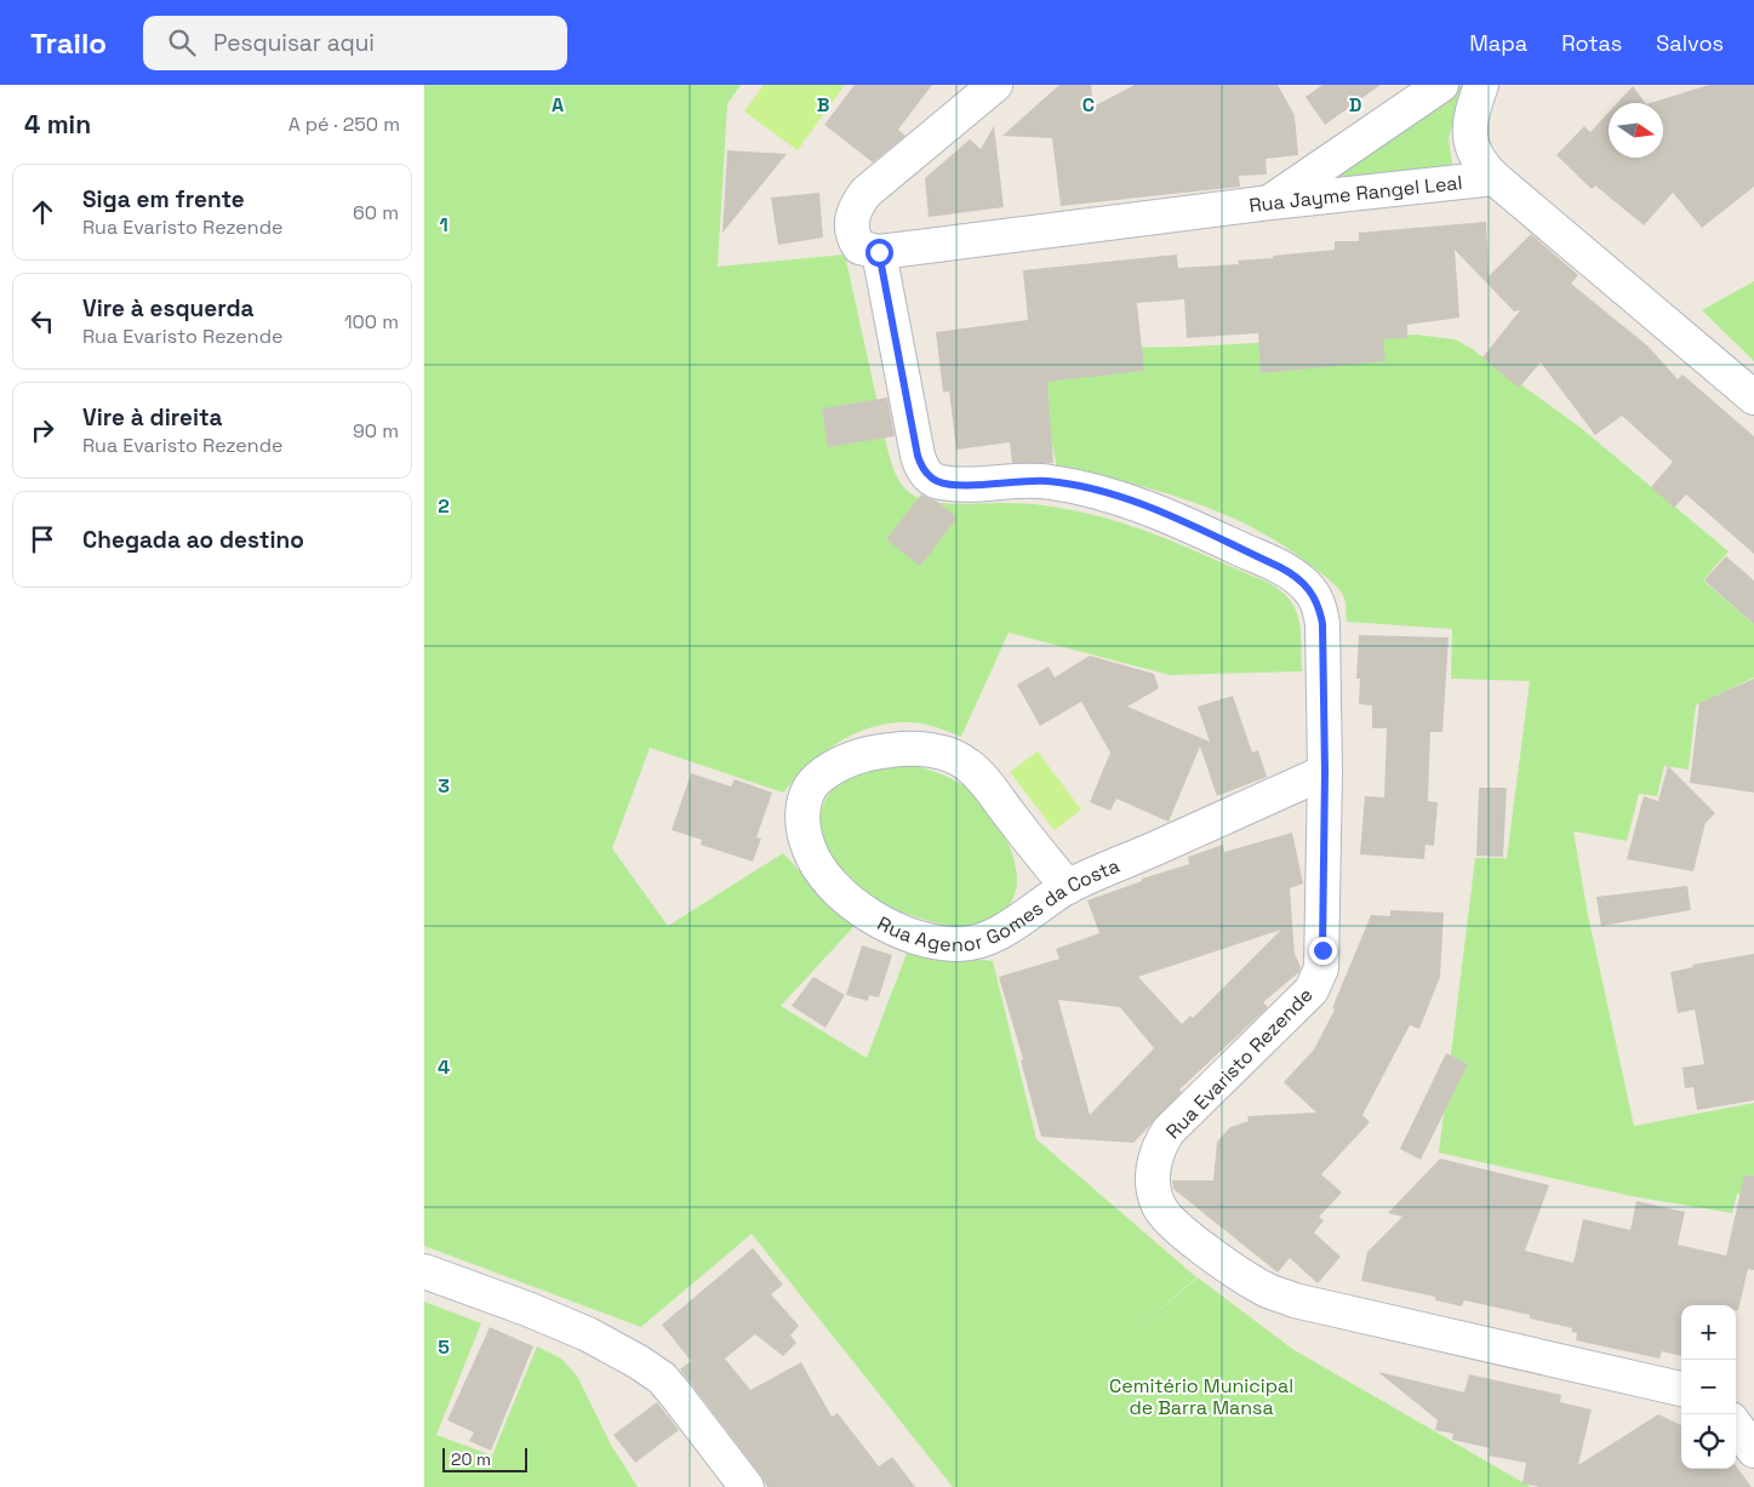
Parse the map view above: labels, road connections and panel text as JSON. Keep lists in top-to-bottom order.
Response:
{
  "streets": {
    "street": ["Rua Jayme Rangel Leal", "Rua Agenor Gomes da Costa", "Rua Evaristo Rezende"]
  },
  "crossings": [
    ["Rua Jayme Rangel Leal", "Rua Evaristo Rezende"],
    ["Rua Agenor Gomes da Costa", "Rua Evaristo Rezende"]
  ],
  "parks": ["Cemitério Municipal de Barra Mansa"],
  "scale_bar": "20 m",
  "north": "right",
  "page": {
    "header": "Trailo",
    "search": "Pesquisar aqui",
    "nav": ["Mapa", "Rotas", "Salvos"],
    "heading": ["4 min", "A pé · 250 m"],
    "list": [
      ["Siga em frente", "Rua Evaristo Rezende", "60 m"],
      ["Vire à esquerda", "Rua Evaristo Rezende", "100 m"],
      ["Vire à direita", "Rua Evaristo Rezende", "90 m"],
      "Chegada ao destino"
    ],
    "map_buttons": ["+", "−"],
    "scale": "20 m"
  },
  "grid": {
    "columns": [
      "A",
      "B",
      "C",
      "D"
    ],
    "rows": [
      "1",
      "2",
      "3",
      "4",
      "5"
    ]
  }
}
